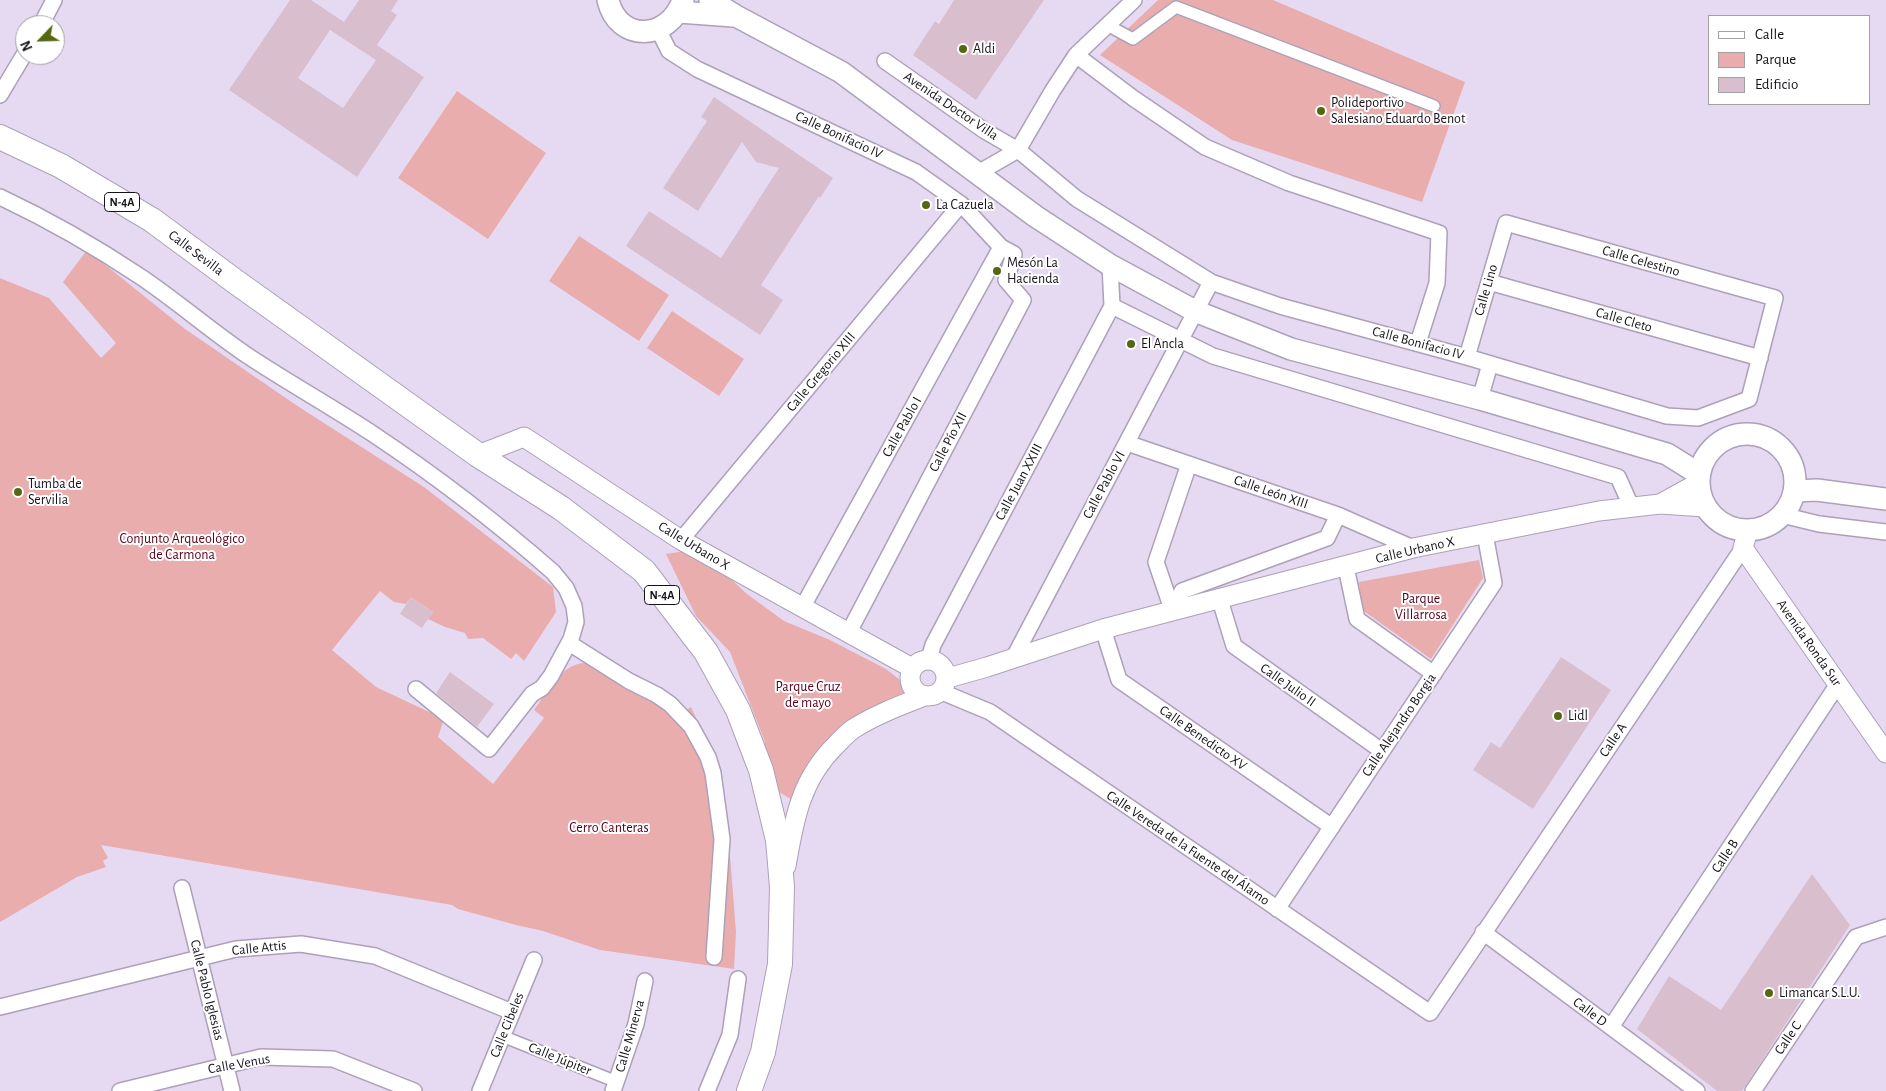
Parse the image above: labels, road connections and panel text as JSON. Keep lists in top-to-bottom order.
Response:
{
  "streets": {
    "highway": ["N-4A", "Calle Sevilla"],
    "street": [
      "Avenida Doctor Villa",
      "Calle Bonifacio IV",
      "Calle Celestino",
      "Calle Lino",
      "Calle Cleto",
      "Calle Gregorio XIII",
      "Calle Pablo I",
      "Calle Pío XII",
      "Calle Juan XXIII",
      "Calle Pablo VI",
      "Calle León XIII",
      "Calle Urbano X",
      "Avenida Ronda Sur",
      "Calle Julio II",
      "Calle Alejandro Borgia",
      "Calle Benedicto XV",
      "Calle A",
      "Calle Vereda de la Fuente del Álamo",
      "Calle B",
      "Calle Attis",
      "Calle Pablo Iglesias",
      "Calle D",
      "Calle Cibeles",
      "Calle Minerva",
      "Calle C",
      "Calle Júpiter",
      "Calle Venus"
    ]
  },
  "crossings": [
    ["Avenida Doctor Villa", "Calle Bonifacio IV"],
    ["Calle Bonifacio IV", "Calle Celestino"],
    ["Calle Bonifacio IV", "Calle Lino"],
    ["Calle Bonifacio IV", "Calle Cleto"],
    ["Calle Bonifacio IV", "Calle Gregorio XIII"],
    ["Calle Bonifacio IV", "Calle Pablo I"],
    ["Calle Bonifacio IV", "Calle Pío XII"],
    ["Calle Bonifacio IV", "Calle Pablo VI"],
    ["N-4A", "Calle Sevilla"],
    ["N-4A", "Calle Urbano X"],
    ["Calle Celestino", "Calle Lino"],
    ["Calle Lino", "Calle Cleto"],
    ["Calle Gregorio XIII", "Calle Urbano X"],
    ["Calle Pablo I", "Calle Pío XII"],
    ["Calle Pablo I", "Calle Urbano X"],
    ["Calle Pío XII", "Calle Urbano X"],
    ["Calle Juan XXIII", "Calle Urbano X"],
    ["Calle Juan XXIII", "Calle Vereda de la Fuente del Álamo"],
    ["Calle Pablo VI", "Calle León XIII"],
    ["Calle Pablo VI", "Calle Urbano X"],
    ["Calle León XIII", "Calle Urbano X"],
    ["Calle Urbano X", "Calle Julio II"],
    ["Calle Urbano X", "Calle Alejandro Borgia"],
    ["Calle Urbano X", "Calle Benedicto XV"],
    ["Calle Urbano X", "Calle Vereda de la Fuente del Álamo"],
    ["Avenida Ronda Sur", "Calle A"],
    ["Avenida Ronda Sur", "Calle B"],
    ["Calle Julio II", "Calle Alejandro Borgia"],
    ["Calle Alejandro Borgia", "Calle Benedicto XV"],
    ["Calle Alejandro Borgia", "Calle Vereda de la Fuente del Álamo"],
    ["Calle A", "Calle Vereda de la Fuente del Álamo"],
    ["Calle A", "Calle D"],
    ["Calle B", "Calle D"],
    ["Calle Attis", "Calle Pablo Iglesias"],
    ["Calle Attis", "Calle Cibeles"],
    ["Calle Pablo Iglesias", "Calle Venus"],
    ["Calle Cibeles", "Calle Júpiter"],
    ["Calle Minerva", "Calle Júpiter"]
  ],
  "parks": [
    "Conjunto Arqueológico de Carmona",
    "Parque Villarrosa",
    "Parque Cruz de mayo",
    "Cerro Canteras"
  ],
  "places": [
    "Aldi",
    "Polideportivo Salesiano Eduardo Benot",
    "La Cazuela",
    "Mesón La Hacienda",
    "El Ancla",
    "Tumba de Servilia",
    "Lidl",
    "Limancar S.L.U."
  ],
  "legend": ["Calle", "Parque", "Edificio"],
  "north": "bottom left"
}
